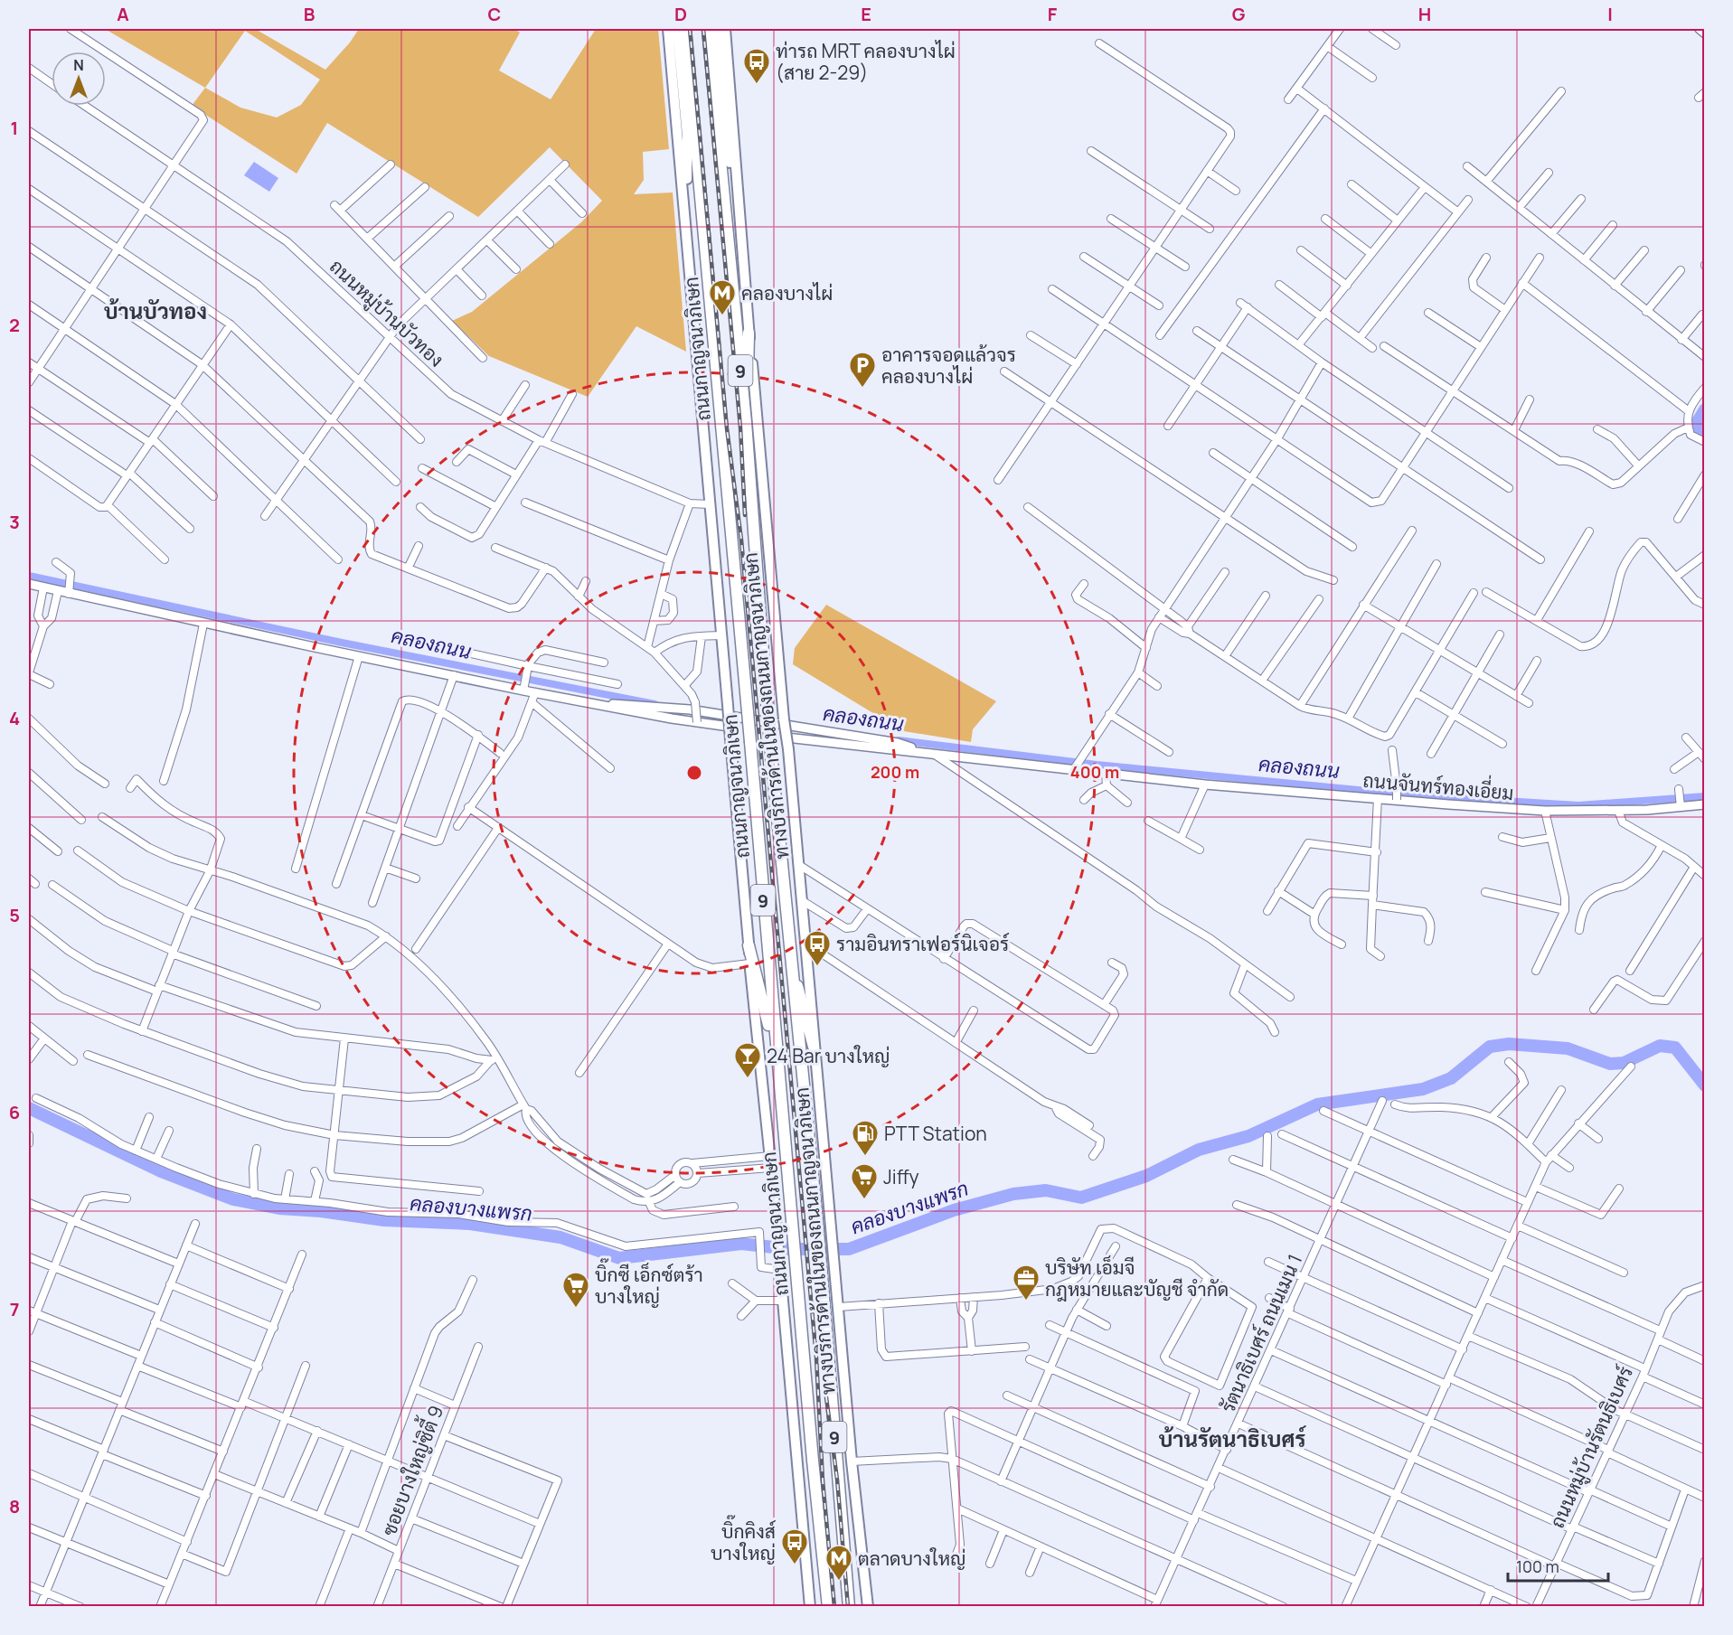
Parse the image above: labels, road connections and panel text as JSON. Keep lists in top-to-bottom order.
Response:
{
  "streets": {
    "highway": ["ถนนกาญจนาภิเษก", "9"],
    "main road": ["ทางบริการด้านในของถนนกาญจนาภิเษก"],
    "street": [
      "ถนนหมู่บ้านบัวทอง",
      "ถนนจันทร์ทองเอี่ยม",
      "รัตนาธิเบศร์ ถนนเมน 1",
      "ถนนหมู่บ้านรัตนธิเบศร์",
      "ซอยบางใหญ่ซิตี้ 9"
    ]
  },
  "districts": ["บ้านบัวทอง", "บ้านรัตนาธิเบศร์"],
  "water": ["คลองถนน", "คลองบางแพรก"],
  "places": {
    "bus stop": ["ท่ารถ MRT คลองบางไผ่ (สาย 2-29)", "รามอินทราเฟอร์นิเจอร์", "บิ๊กคิงส์ บางใหญ่"],
    "metro station": ["คลองบางไผ่", "ตลาดบางใหญ่"],
    "parking": ["อาคารจอดแล้วจร คลองบางไผ่"],
    "bar": ["24 Bar บางใหญ่"],
    "fuel station": ["PTT Station"],
    "supermarket": ["Jiffy", "บิ๊กซี เอ็กซ์ตร้า บางใหญ่"],
    "office": ["บริษัท เอ็มจี กฎหมายและบัญชี จำกัด"]
  },
  "scale_bar": "100 m",
  "north": "top",
  "grid": {
    "columns": [
      "A",
      "B",
      "C",
      "D",
      "E",
      "F",
      "G",
      "H",
      "I"
    ],
    "rows": [
      "1",
      "2",
      "3",
      "4",
      "5",
      "6",
      "7",
      "8"
    ]
  },
  "rings": ["200 m", "400 m"]
}
